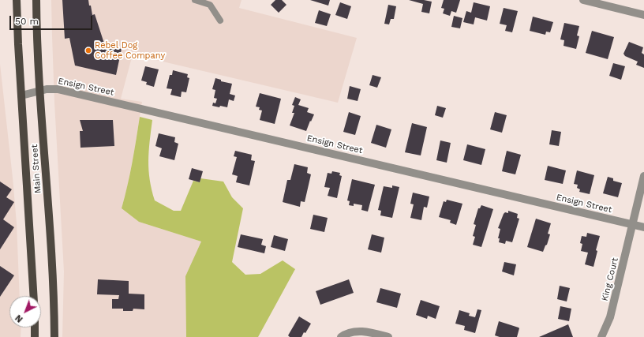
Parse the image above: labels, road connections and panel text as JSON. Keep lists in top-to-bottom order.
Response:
{
  "streets": {
    "main road": ["Main Street"],
    "street": ["Ensign Street", "King Court"]
  },
  "crossings": [
    ["Ensign Street", "Main Street"],
    ["Ensign Street", "King Court"]
  ],
  "places": ["Rebel Dog Coffee Company"],
  "scale_bar": "50 m",
  "north": "bottom left"
}
